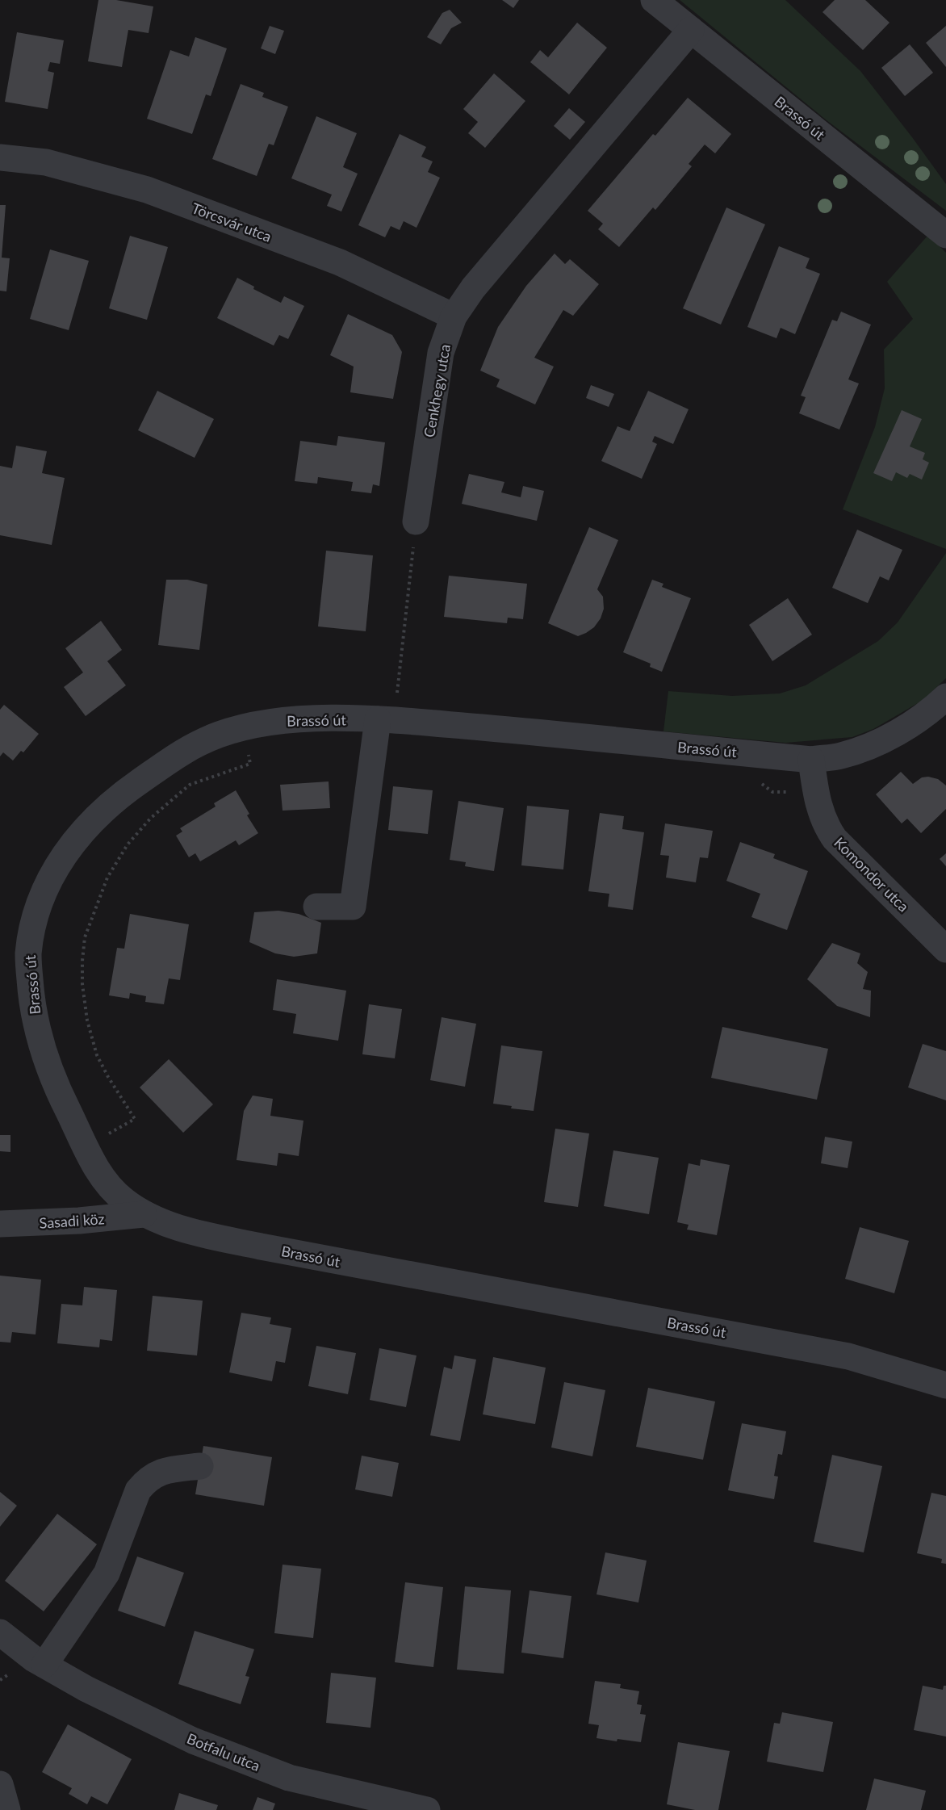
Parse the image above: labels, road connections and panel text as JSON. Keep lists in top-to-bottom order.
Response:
{
  "streets": {
    "street": [
      "Brassó út",
      "Törcsvár utca",
      "Cenkhegy utca",
      "Komondor utca",
      "Sasadi köz",
      "Botfalu utca"
    ]
  },
  "crossings": [
    ["Brassó út", "Cenkhegy utca"],
    ["Brassó út", "Komondor utca"],
    ["Brassó út", "Sasadi köz"],
    ["Törcsvár utca", "Cenkhegy utca"]
  ]
}
